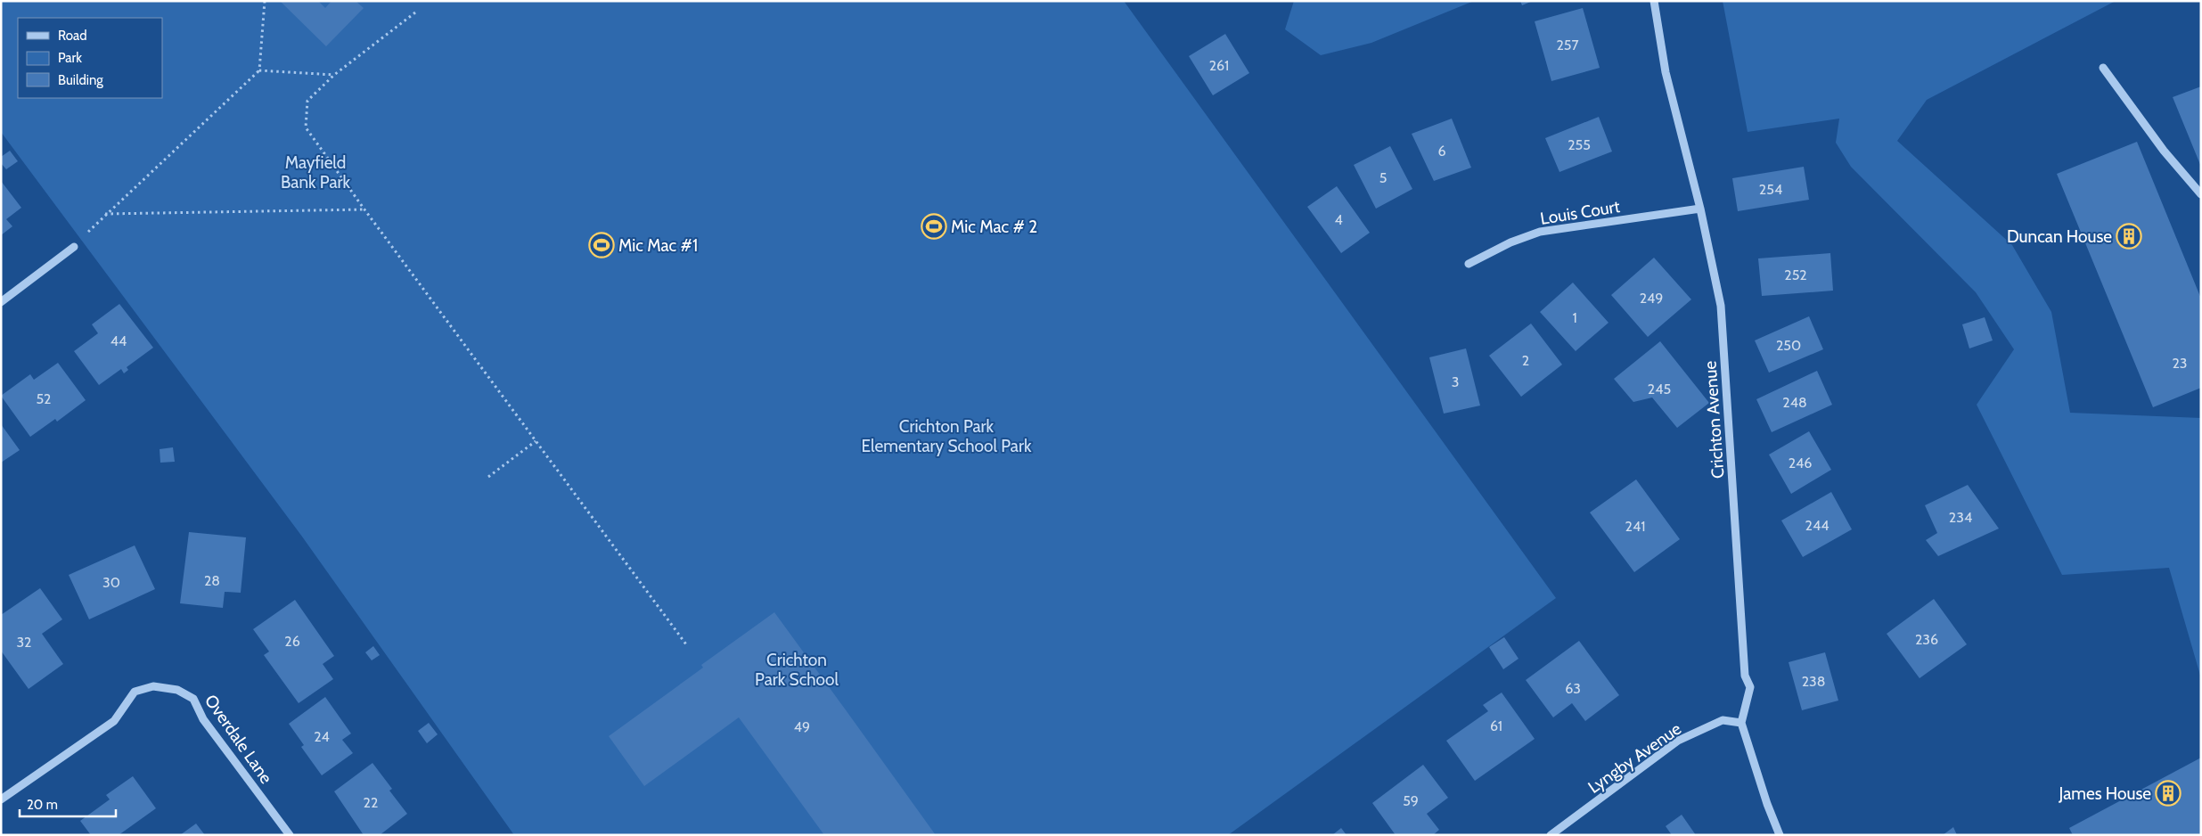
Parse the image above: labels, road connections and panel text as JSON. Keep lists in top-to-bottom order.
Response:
{
  "streets": {
    "street": [
      "Louis Court",
      "Crichton Avenue",
      "Overdale Lane",
      "Lyngby Avenue"
    ]
  },
  "crossings": [
    ["Louis Court", "Crichton Avenue"],
    ["Crichton Avenue", "Lyngby Avenue"]
  ],
  "parks": ["Mayfield Bank Park", "Crichton Park Elementary School Park", "Crichton Park School"],
  "places": {
    "sports": ["Mic Mac # 2", "Mic Mac #1"],
    "building": ["Duncan House", "James House"]
  },
  "house_numbers": [
    "257",
    "261",
    "255",
    "6",
    "5",
    "254",
    "4",
    "252",
    "249",
    "1",
    "44",
    "250",
    "2",
    "23",
    "3",
    "245",
    "52",
    "248",
    "246",
    "234",
    "244",
    "241",
    "28",
    "30",
    "236",
    "26",
    "32",
    "238",
    "63",
    "61",
    "49",
    "24",
    "59",
    "22"
  ],
  "legend": ["Road", "Park", "Building"],
  "scale_bar": "20 m"
}
